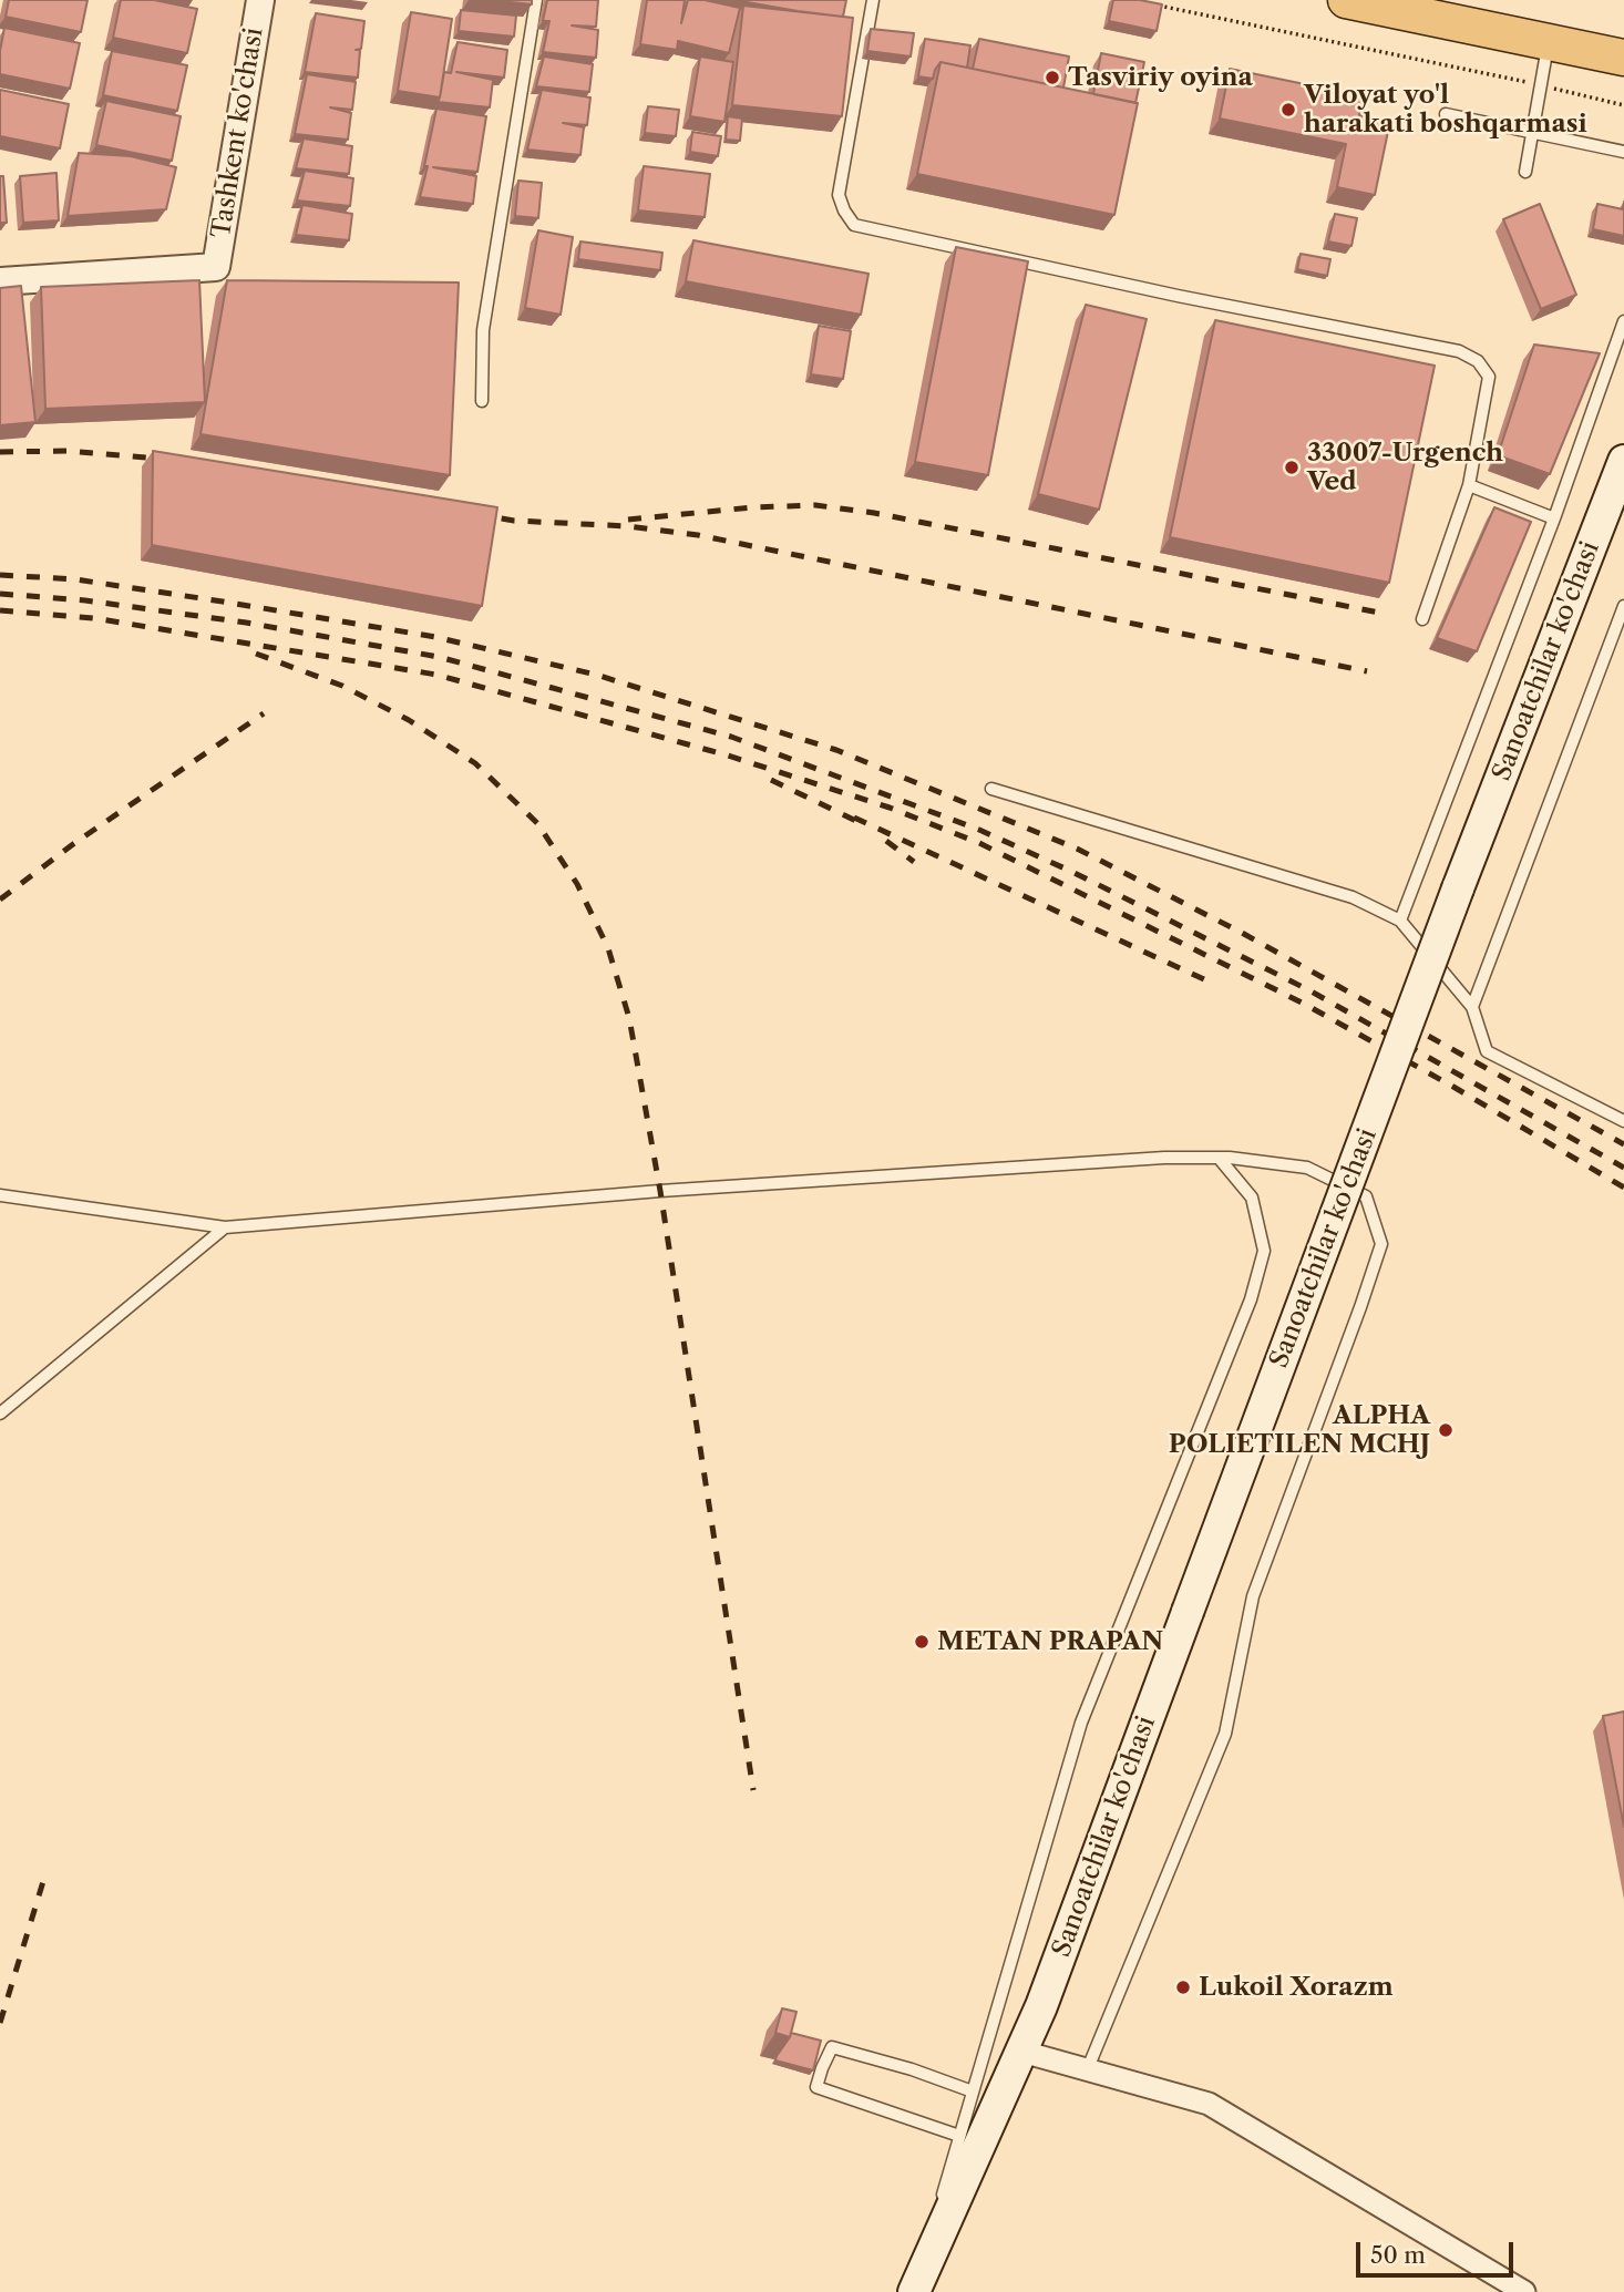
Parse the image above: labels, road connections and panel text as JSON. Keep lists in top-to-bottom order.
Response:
{
  "streets": {
    "main road": ["Sanoatchilar ko'chasi"],
    "street": ["Tashkent ko'chasi"]
  },
  "places": [
    "Tasviriy oyina",
    "Viloyat yo'l harakati boshqarmasi",
    "33007-Urgench Ved",
    "ALPHA POLIETILEN MCHJ",
    "METAN PRAPAN",
    "Lukoil Xorazm"
  ],
  "scale_bar": "50 m"
}
